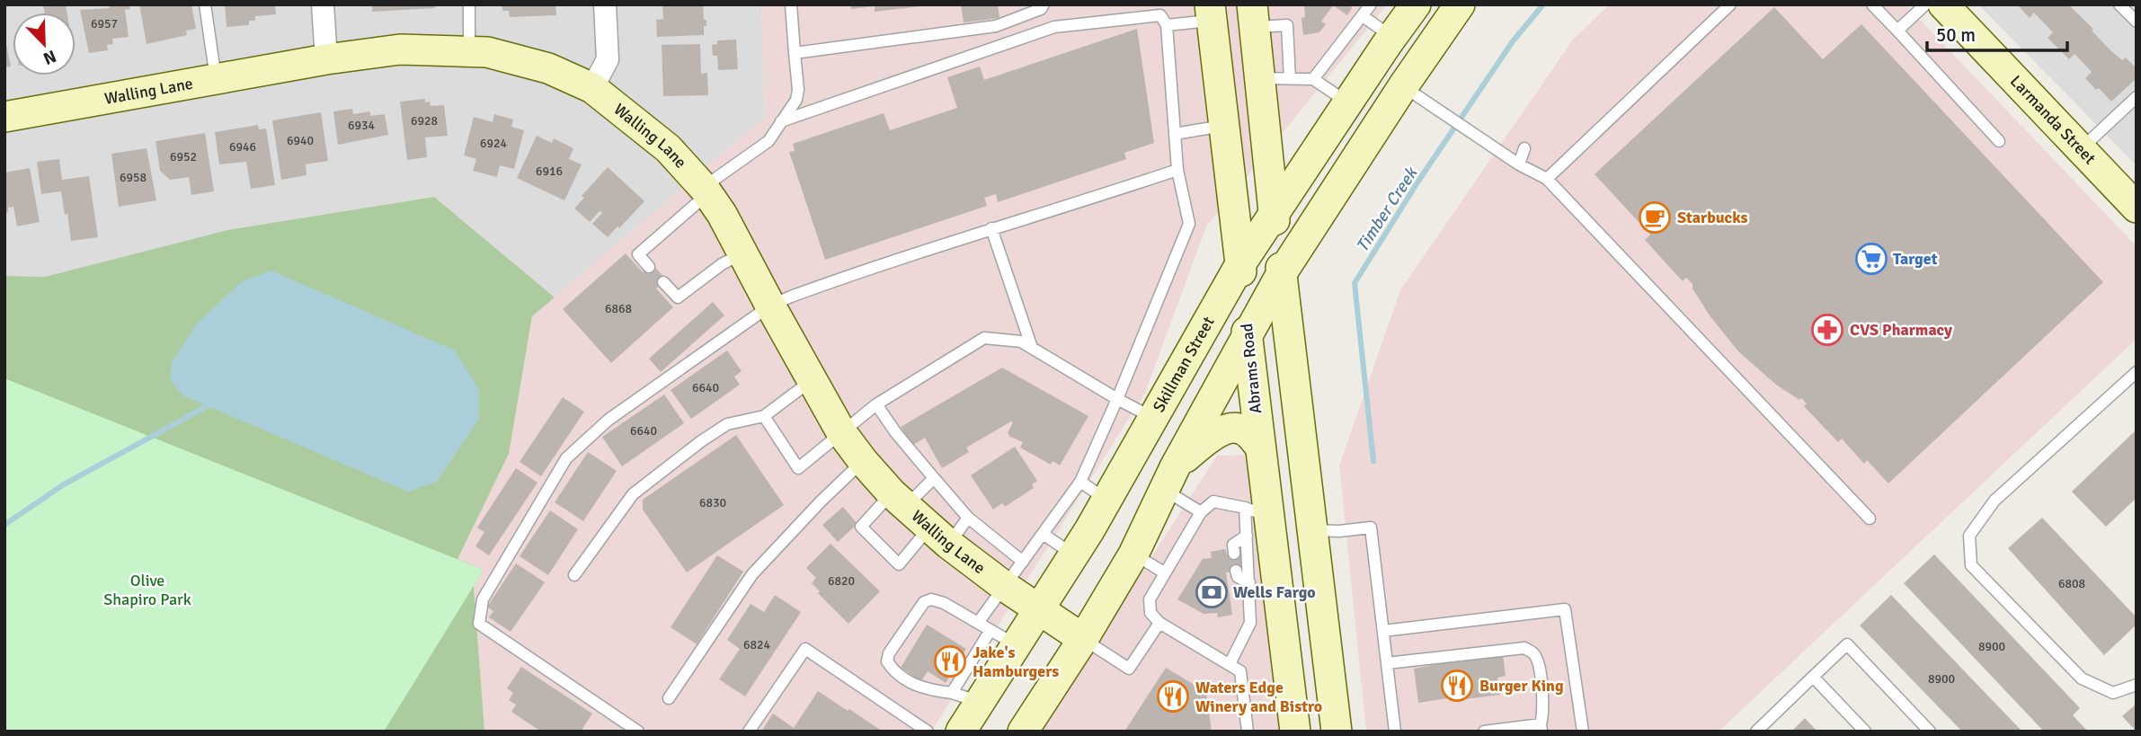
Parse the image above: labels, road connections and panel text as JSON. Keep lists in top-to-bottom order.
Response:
{
  "streets": {
    "main road": [
      "Walling Lane",
      "Larmanda Street",
      "Skillman Street",
      "Abrams Road"
    ]
  },
  "crossings": [
    ["Walling Lane", "Skillman Street"],
    ["Skillman Street", "Abrams Road"]
  ],
  "water": ["Timber Creek"],
  "parks": ["Olive Shapiro Park"],
  "places": {
    "cafe": ["Starbucks"],
    "supermarket": ["Target"],
    "pharmacy": ["CVS Pharmacy"],
    "bank": ["Wells Fargo"],
    "restaurant": ["Jake's Hamburgers", "Burger King", "Waters Edge Winery and Bistro"]
  },
  "house_numbers": [
    "6957",
    "6928",
    "6934",
    "6940",
    "6924",
    "6946",
    "6952",
    "6916",
    "6958",
    "6868",
    "6640",
    "6640",
    "6830",
    "6820",
    "6808",
    "6824",
    "8900",
    "8900"
  ],
  "scale_bar": "50 m",
  "north": "bottom right"
}
